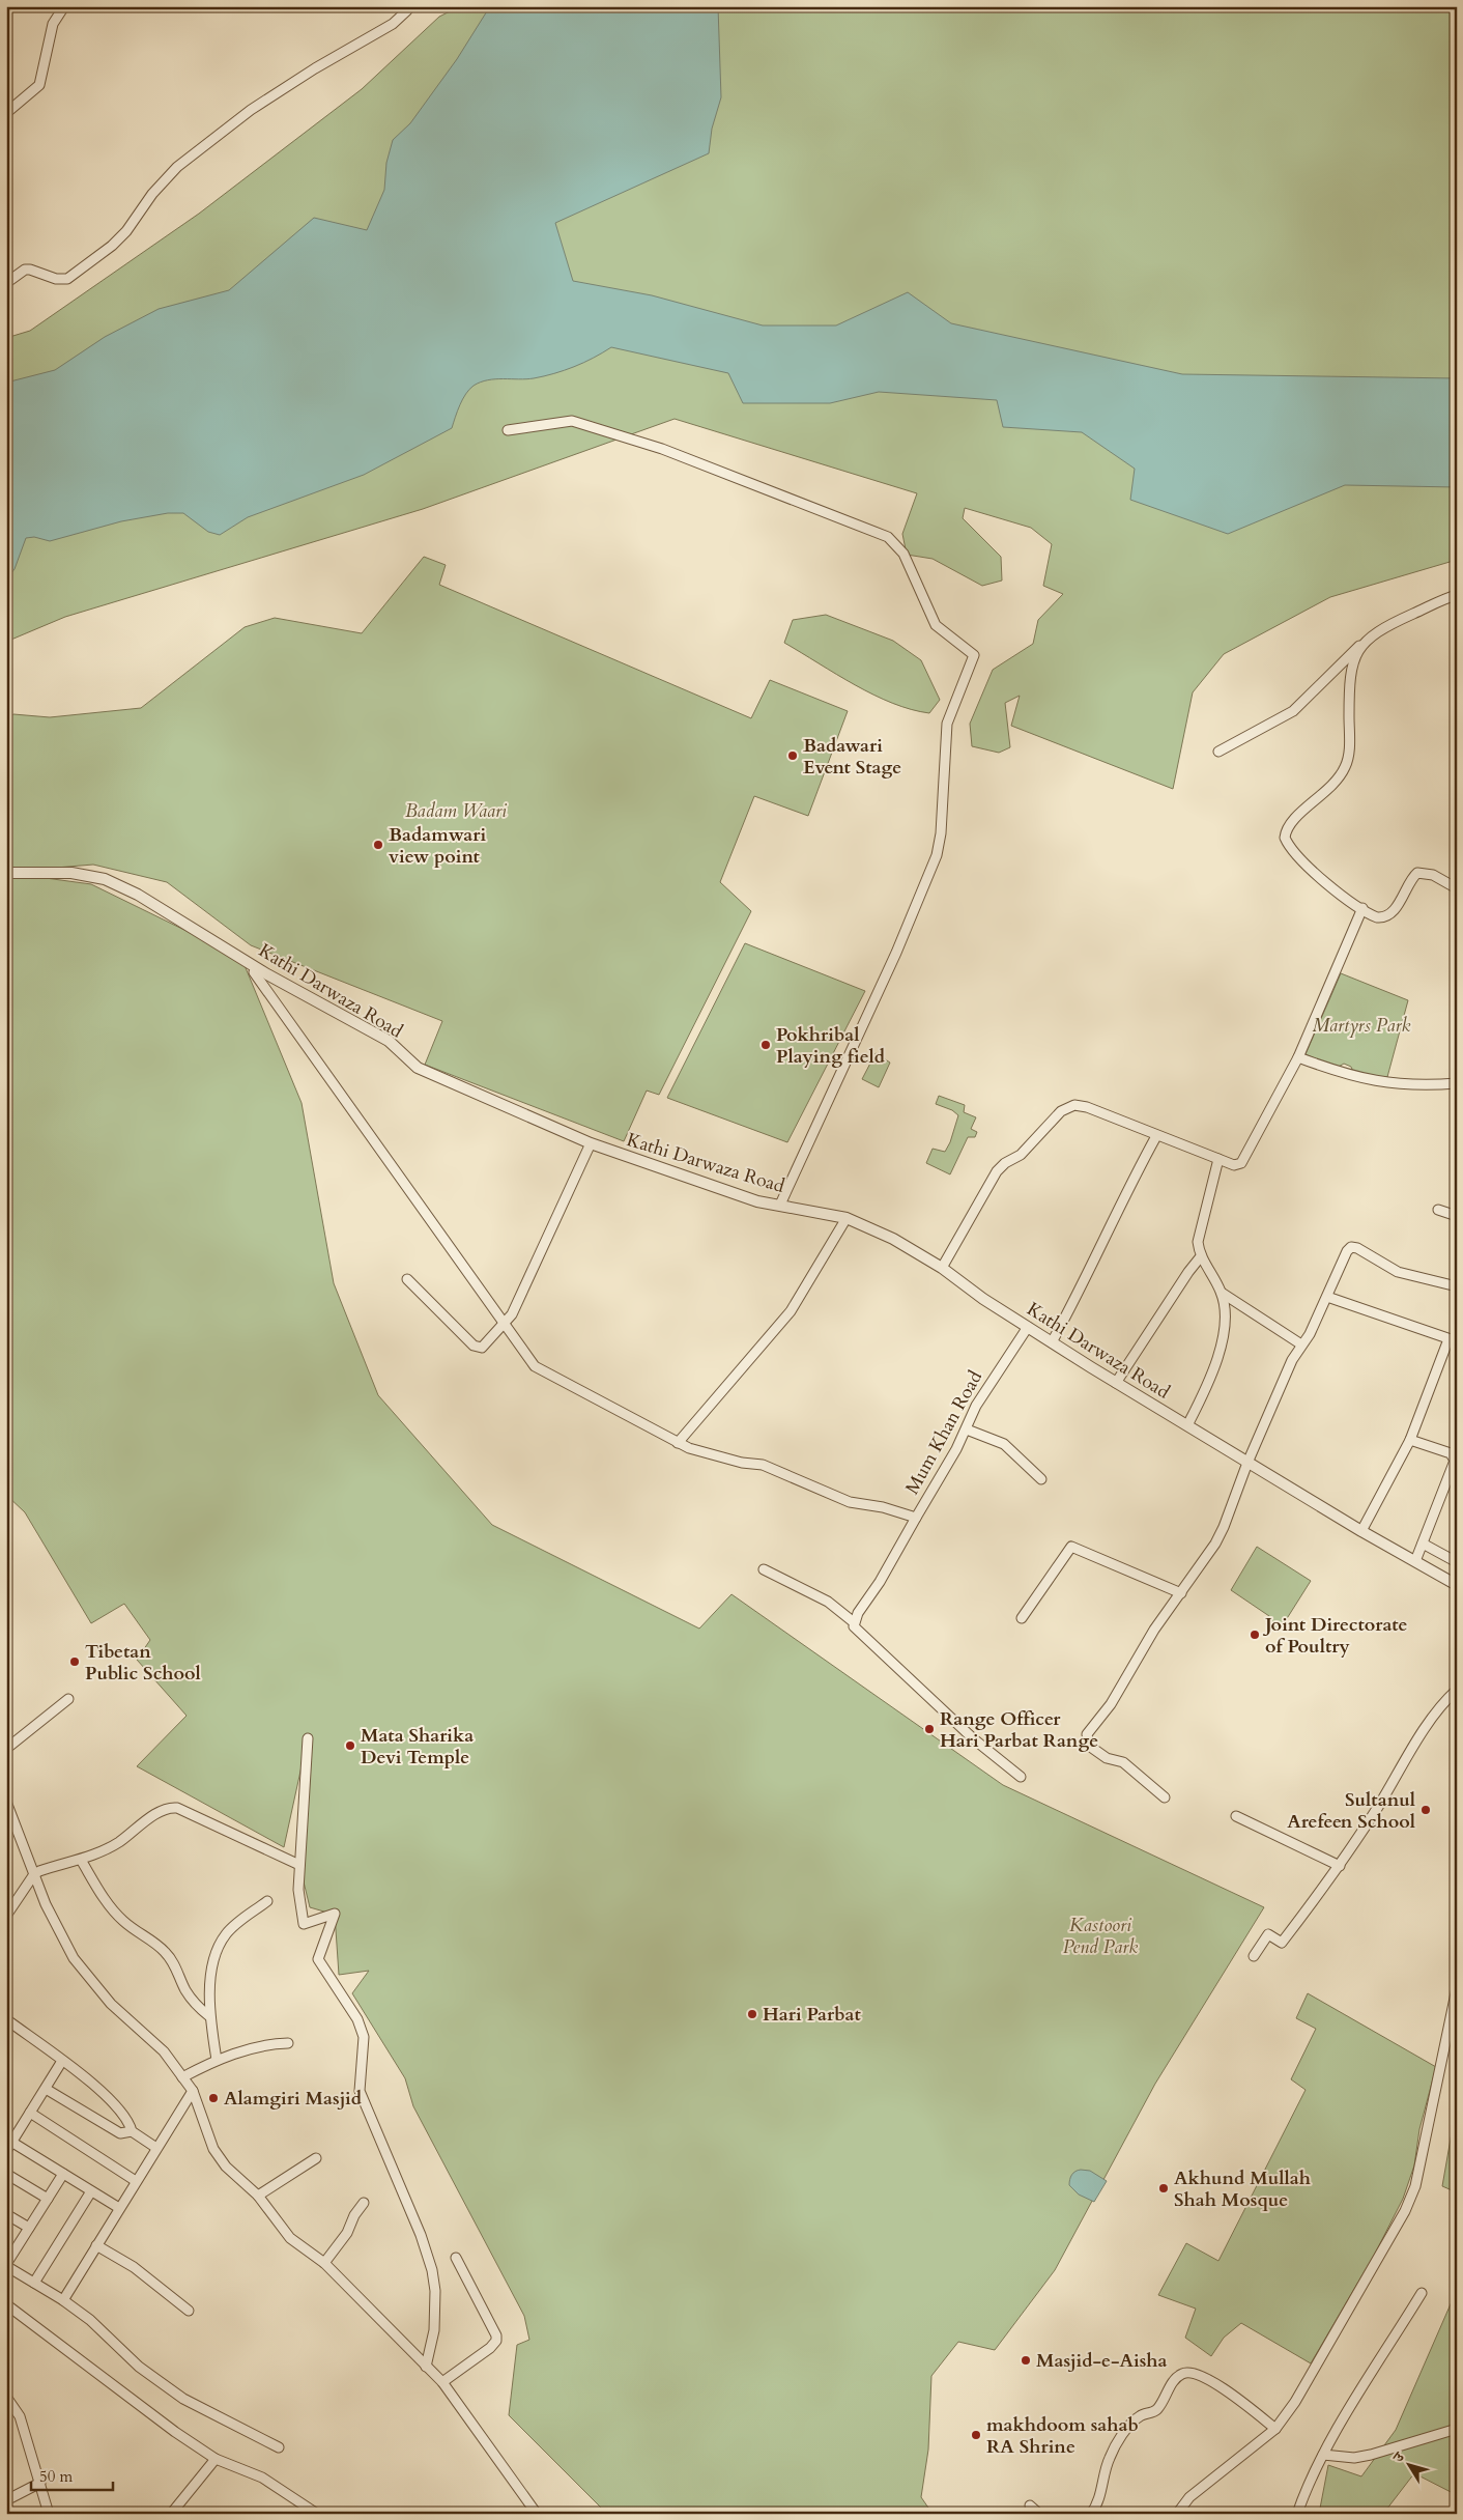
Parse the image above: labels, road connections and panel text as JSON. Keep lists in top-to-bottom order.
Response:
{
  "streets": {
    "street": ["Kathi Darwaza Road", "Mum Khan Road"]
  },
  "crossings": [
    ["Kathi Darwaza Road", "Mum Khan Road"]
  ],
  "parks": ["Badam Waari", "Martyrs Park", "Kastoori Pend Park"],
  "places": [
    "Badawari Event Stage",
    "Badamwari view point",
    "Pokhribal Playing field",
    "Joint Directorate of Poultry",
    "Tibetan Public School",
    "Range Officer Hari Parbat Range",
    "Mata Sharika Devi Temple",
    "Sultanul Arefeen School",
    "Hari Parbat",
    "Alamgiri Masjid",
    "Akhund Mullah Shah Mosque",
    "Masjid-e-Aisha",
    "makhdoom sahab RA Shrine"
  ],
  "scale_bar": "50 m",
  "north": "top left"
}
